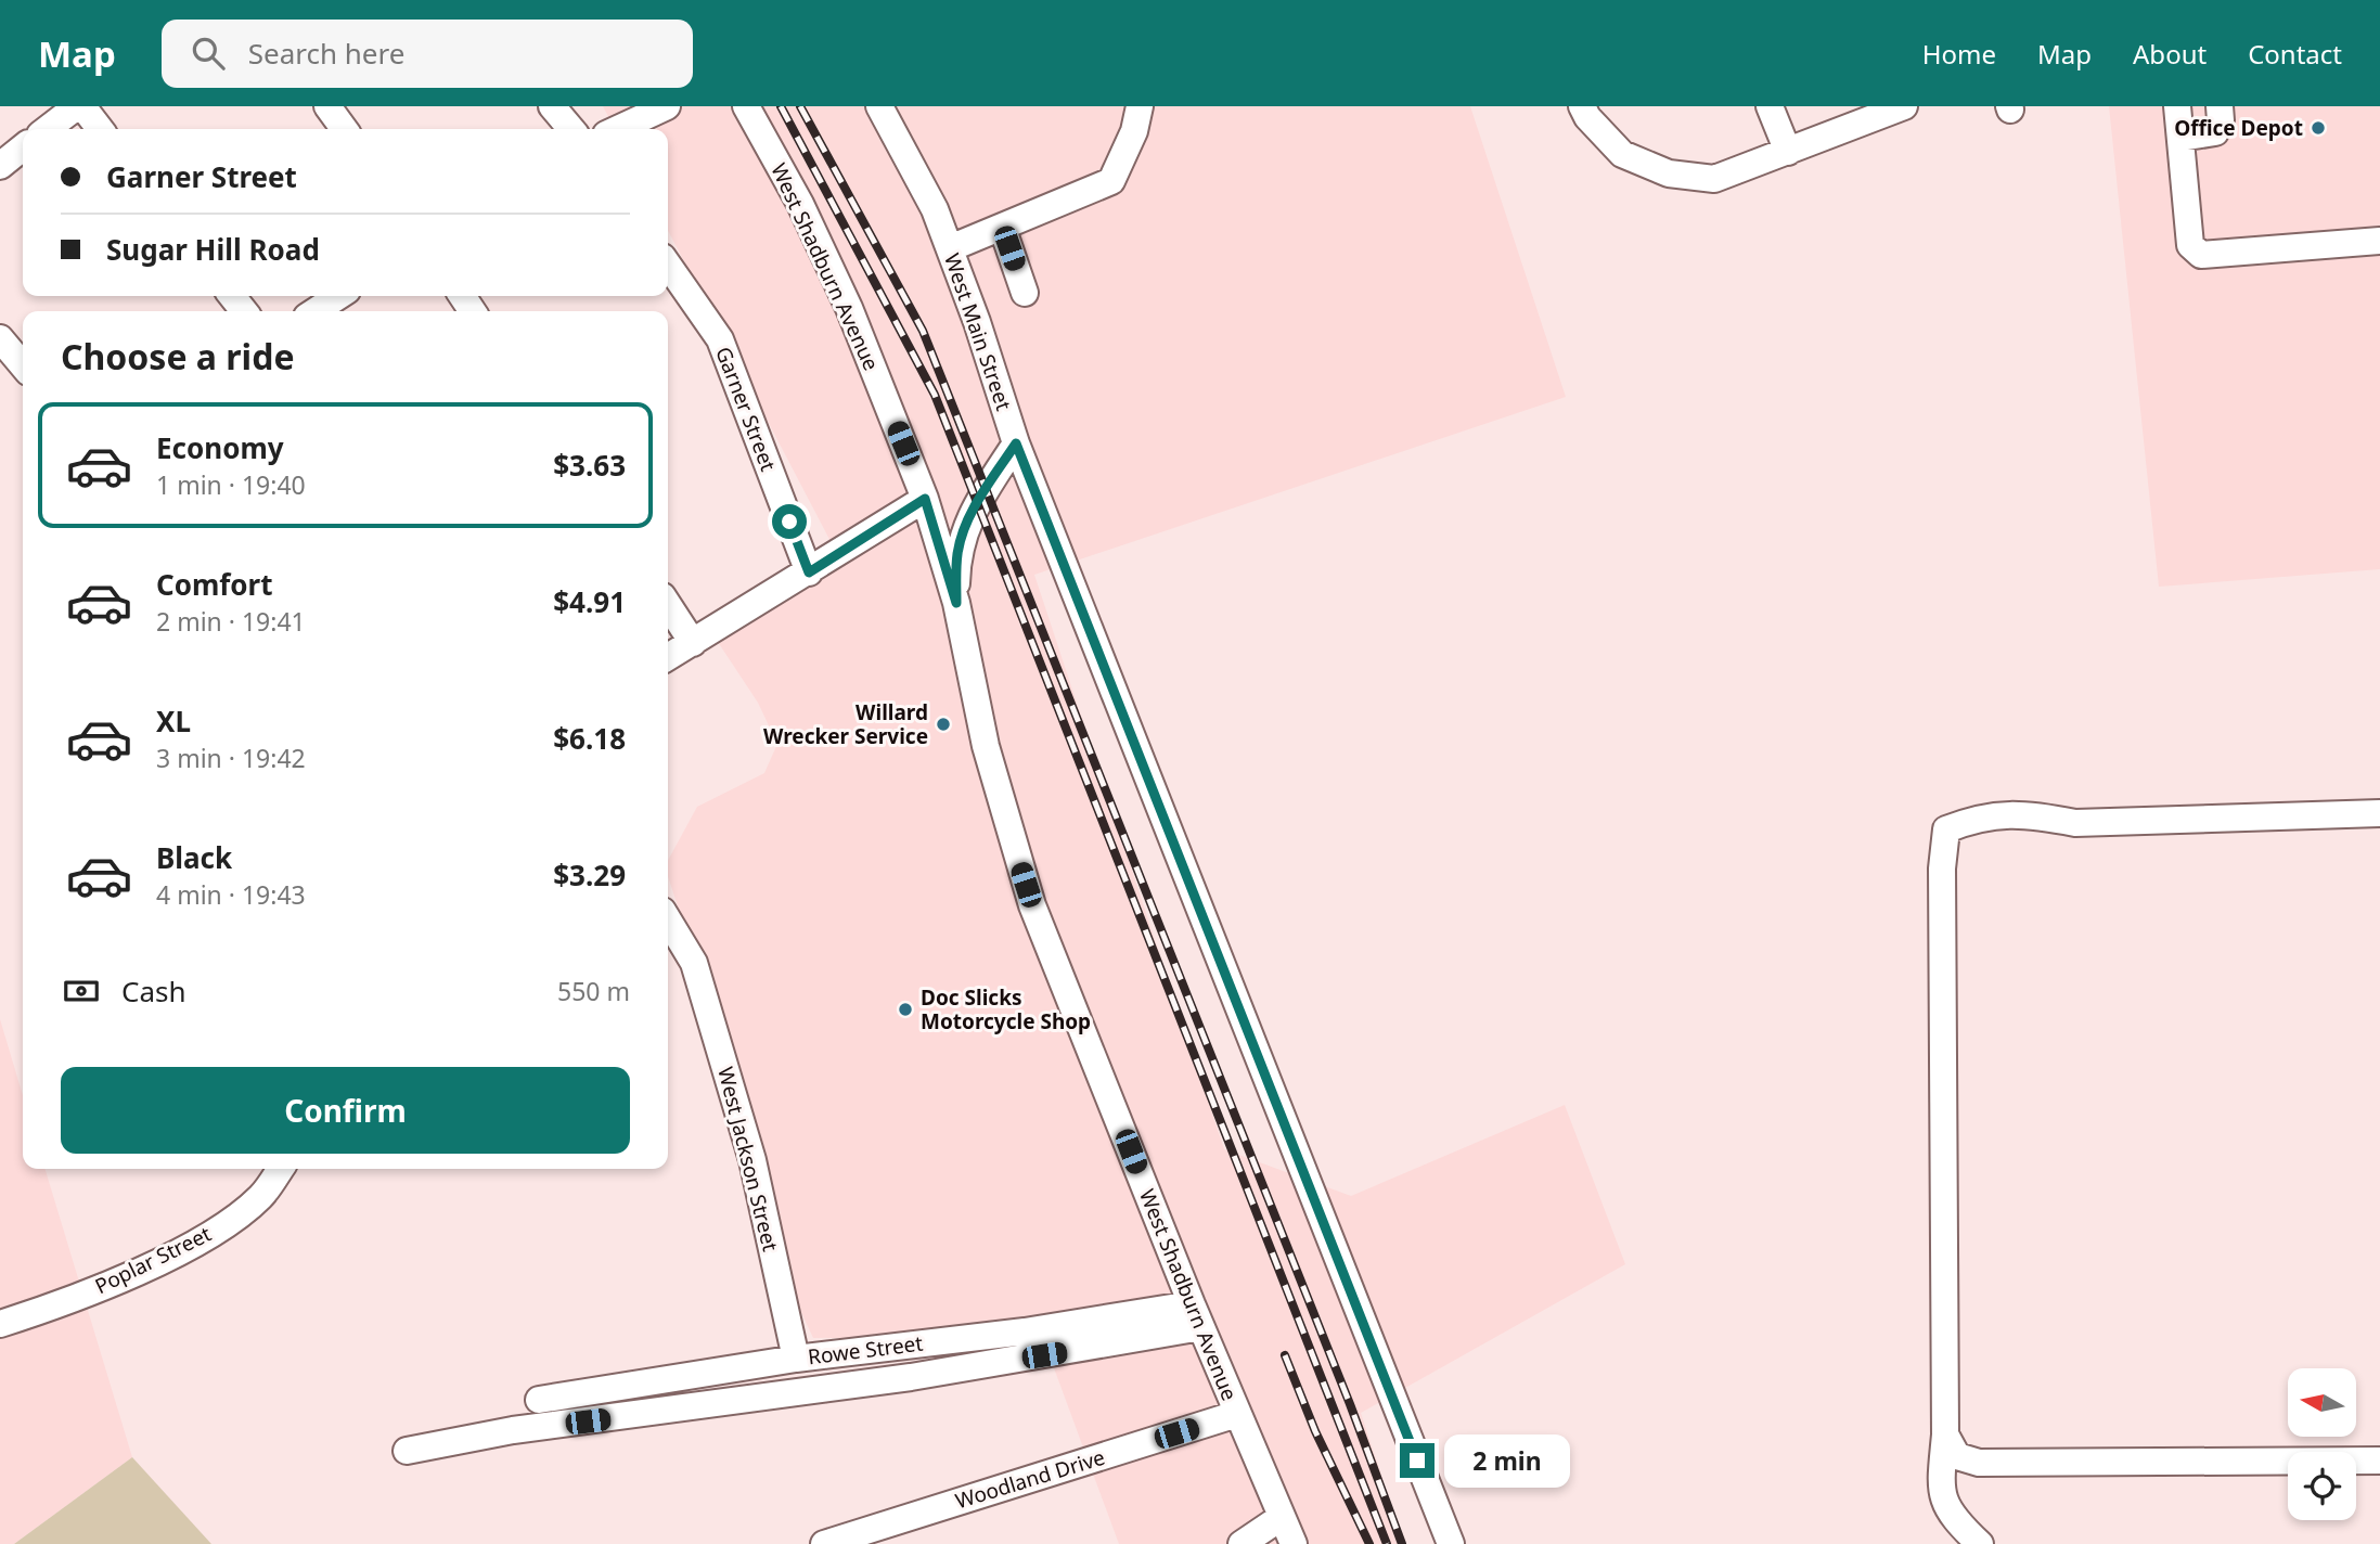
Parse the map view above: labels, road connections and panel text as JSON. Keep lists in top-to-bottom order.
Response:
{
  "streets": {
    "street": [
      "West Shadburn Avenue",
      "West Main Street",
      "Garner Street",
      "West Jackson Street",
      "Poplar Street",
      "Rowe Street",
      "Woodland Drive"
    ]
  },
  "crossings": [
    ["West Shadburn Avenue", "Rowe Street"],
    ["West Shadburn Avenue", "Woodland Drive"],
    ["West Jackson Street", "Rowe Street"]
  ],
  "places": ["Office Depot", "Willard Wrecker Service", "Doc Slicks Motorcycle Shop"],
  "north": "left",
  "page": {
    "header": "Map",
    "search": "Search here",
    "nav": [
      "Home",
      "Map",
      "About",
      "Contact"
    ],
    "banner": ["Garner Street", "Sugar Hill Road"],
    "heading": "Choose a ride",
    "list": [
      {
        "name": "Economy",
        "note": "1 min · 19:40",
        "value": "$3.63"
      },
      {
        "name": "Comfort",
        "note": "2 min · 19:41",
        "value": "$4.91"
      },
      {
        "name": "XL",
        "note": "3 min · 19:42",
        "value": "$6.18"
      },
      {
        "name": "Black",
        "note": "4 min · 19:43",
        "value": "$3.29"
      }
    ],
    "pay": ["Cash", "550 m"],
    "buttons": "Confirm",
    "bubble": "2 min"
  }
}
